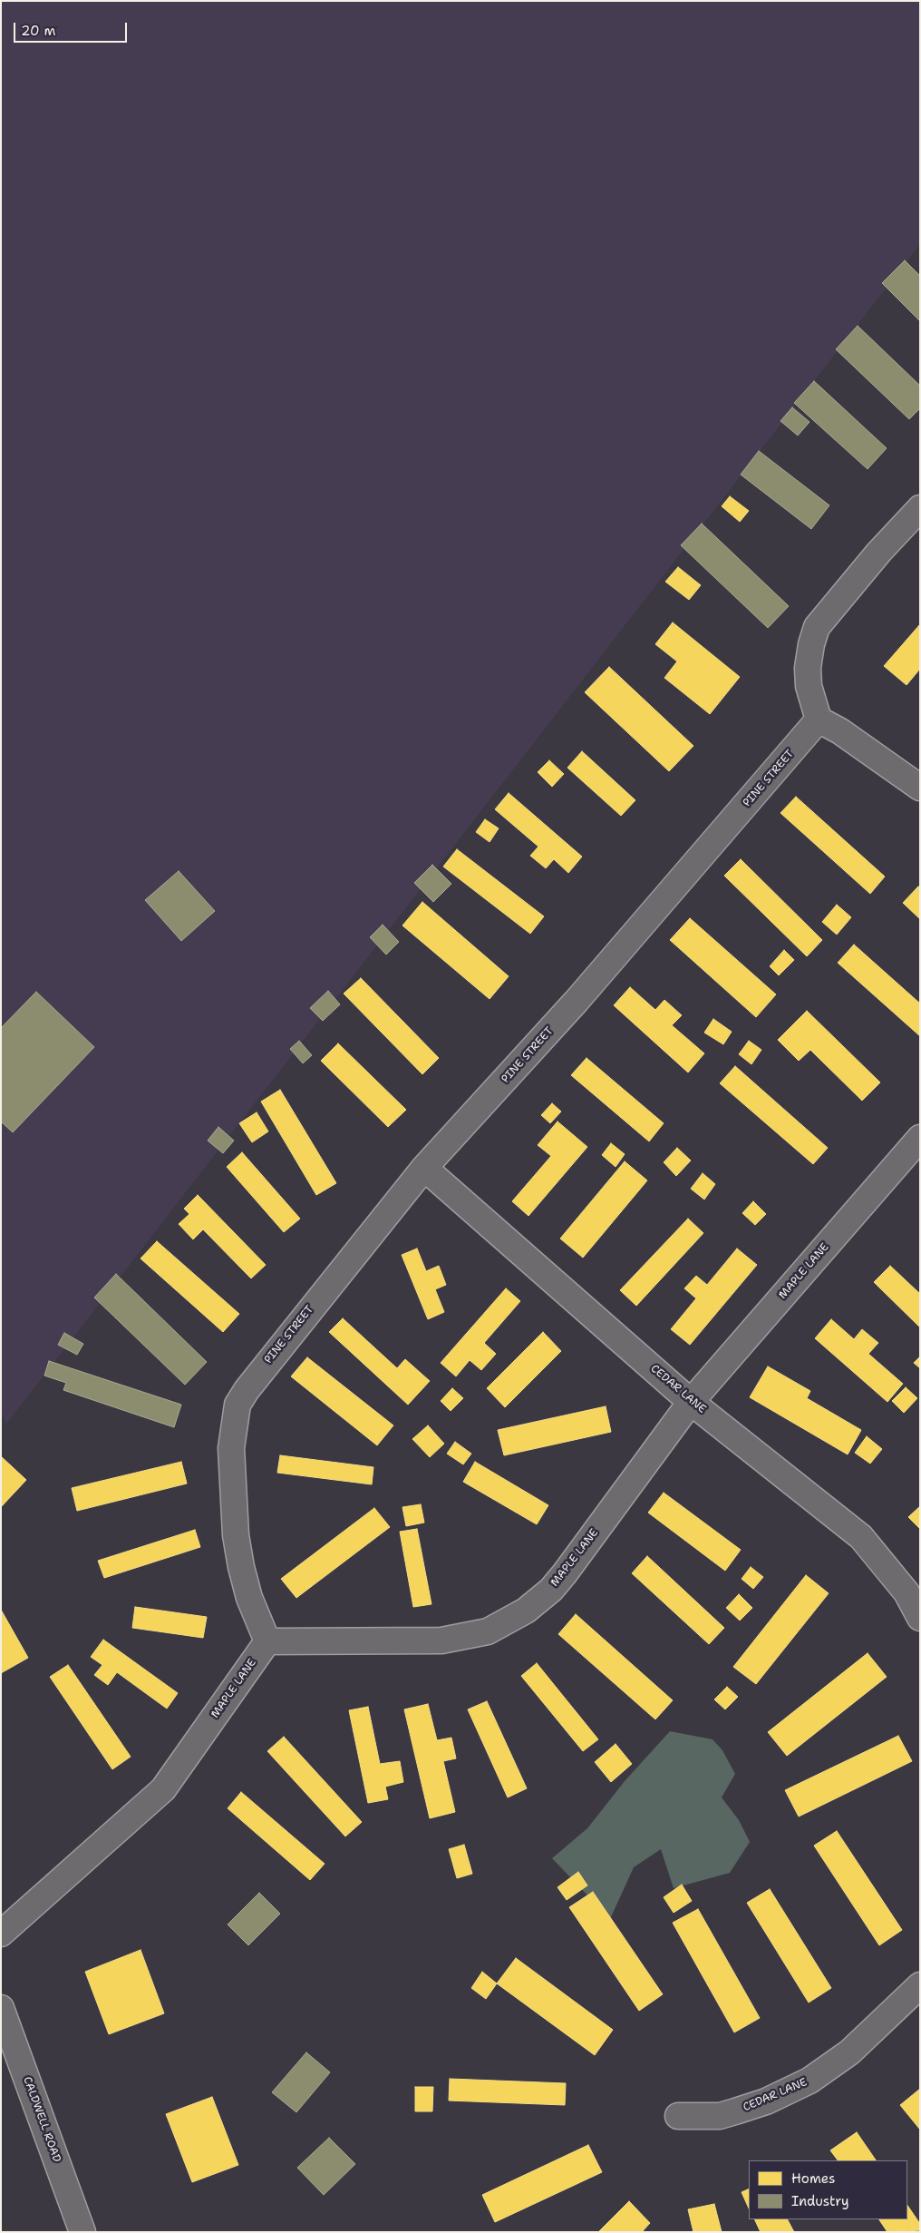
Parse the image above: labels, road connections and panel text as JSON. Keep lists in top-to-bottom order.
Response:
{
  "streets": {
    "street": [
      "PINE STREET",
      "MAPLE LANE",
      "CEDAR LANE",
      "CALDWELL ROAD"
    ]
  },
  "crossings": [
    ["PINE STREET", "MAPLE LANE"],
    ["PINE STREET", "CEDAR LANE"],
    ["MAPLE LANE", "CEDAR LANE"]
  ],
  "legend": ["Homes", "Industry"],
  "scale_bar": "20 m"
}
